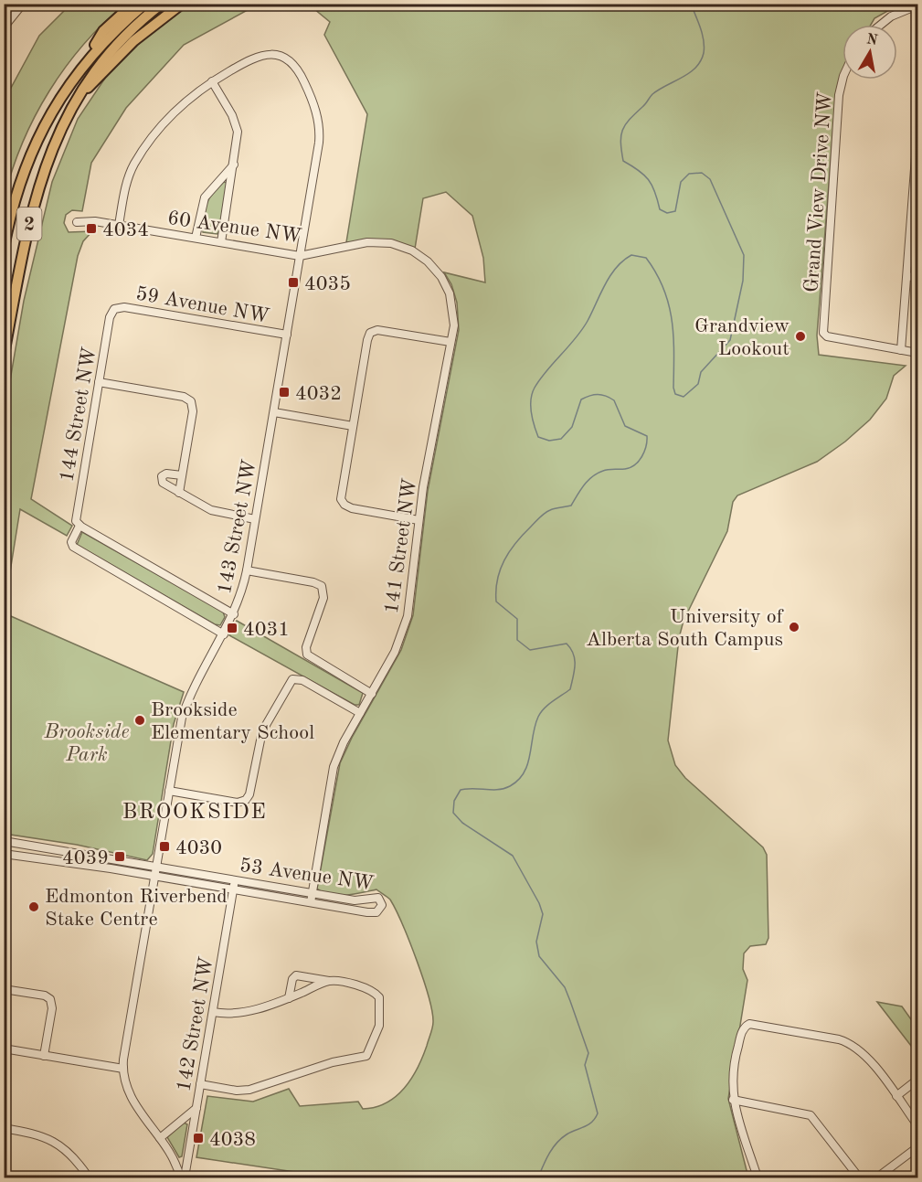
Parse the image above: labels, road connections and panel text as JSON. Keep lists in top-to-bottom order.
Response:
{
  "streets": {
    "highway": ["2"],
    "street": [
      "Grand View Drive NW",
      "60 Avenue NW",
      "59 Avenue NW",
      "144 Street NW",
      "143 Street NW",
      "141 Street NW",
      "53 Avenue NW",
      "142 Street NW"
    ]
  },
  "crossings": [
    ["60 Avenue NW", "143 Street NW"],
    ["60 Avenue NW", "141 Street NW"],
    ["59 Avenue NW", "144 Street NW"],
    ["59 Avenue NW", "143 Street NW"],
    ["143 Street NW", "53 Avenue NW"],
    ["141 Street NW", "53 Avenue NW"],
    ["53 Avenue NW", "142 Street NW"]
  ],
  "districts": ["BROOKSIDE"],
  "parks": ["Brookside Park"],
  "places": {
    "transit": [
      "4034",
      "4035",
      "4032",
      "4031",
      "4030",
      "4039",
      "4038"
    ],
    "other": [
      "Grandview Lookout",
      "University of Alberta South Campus",
      "Brookside Elementary School",
      "Edmonton Riverbend Stake Centre"
    ]
  },
  "north": "top"
}
